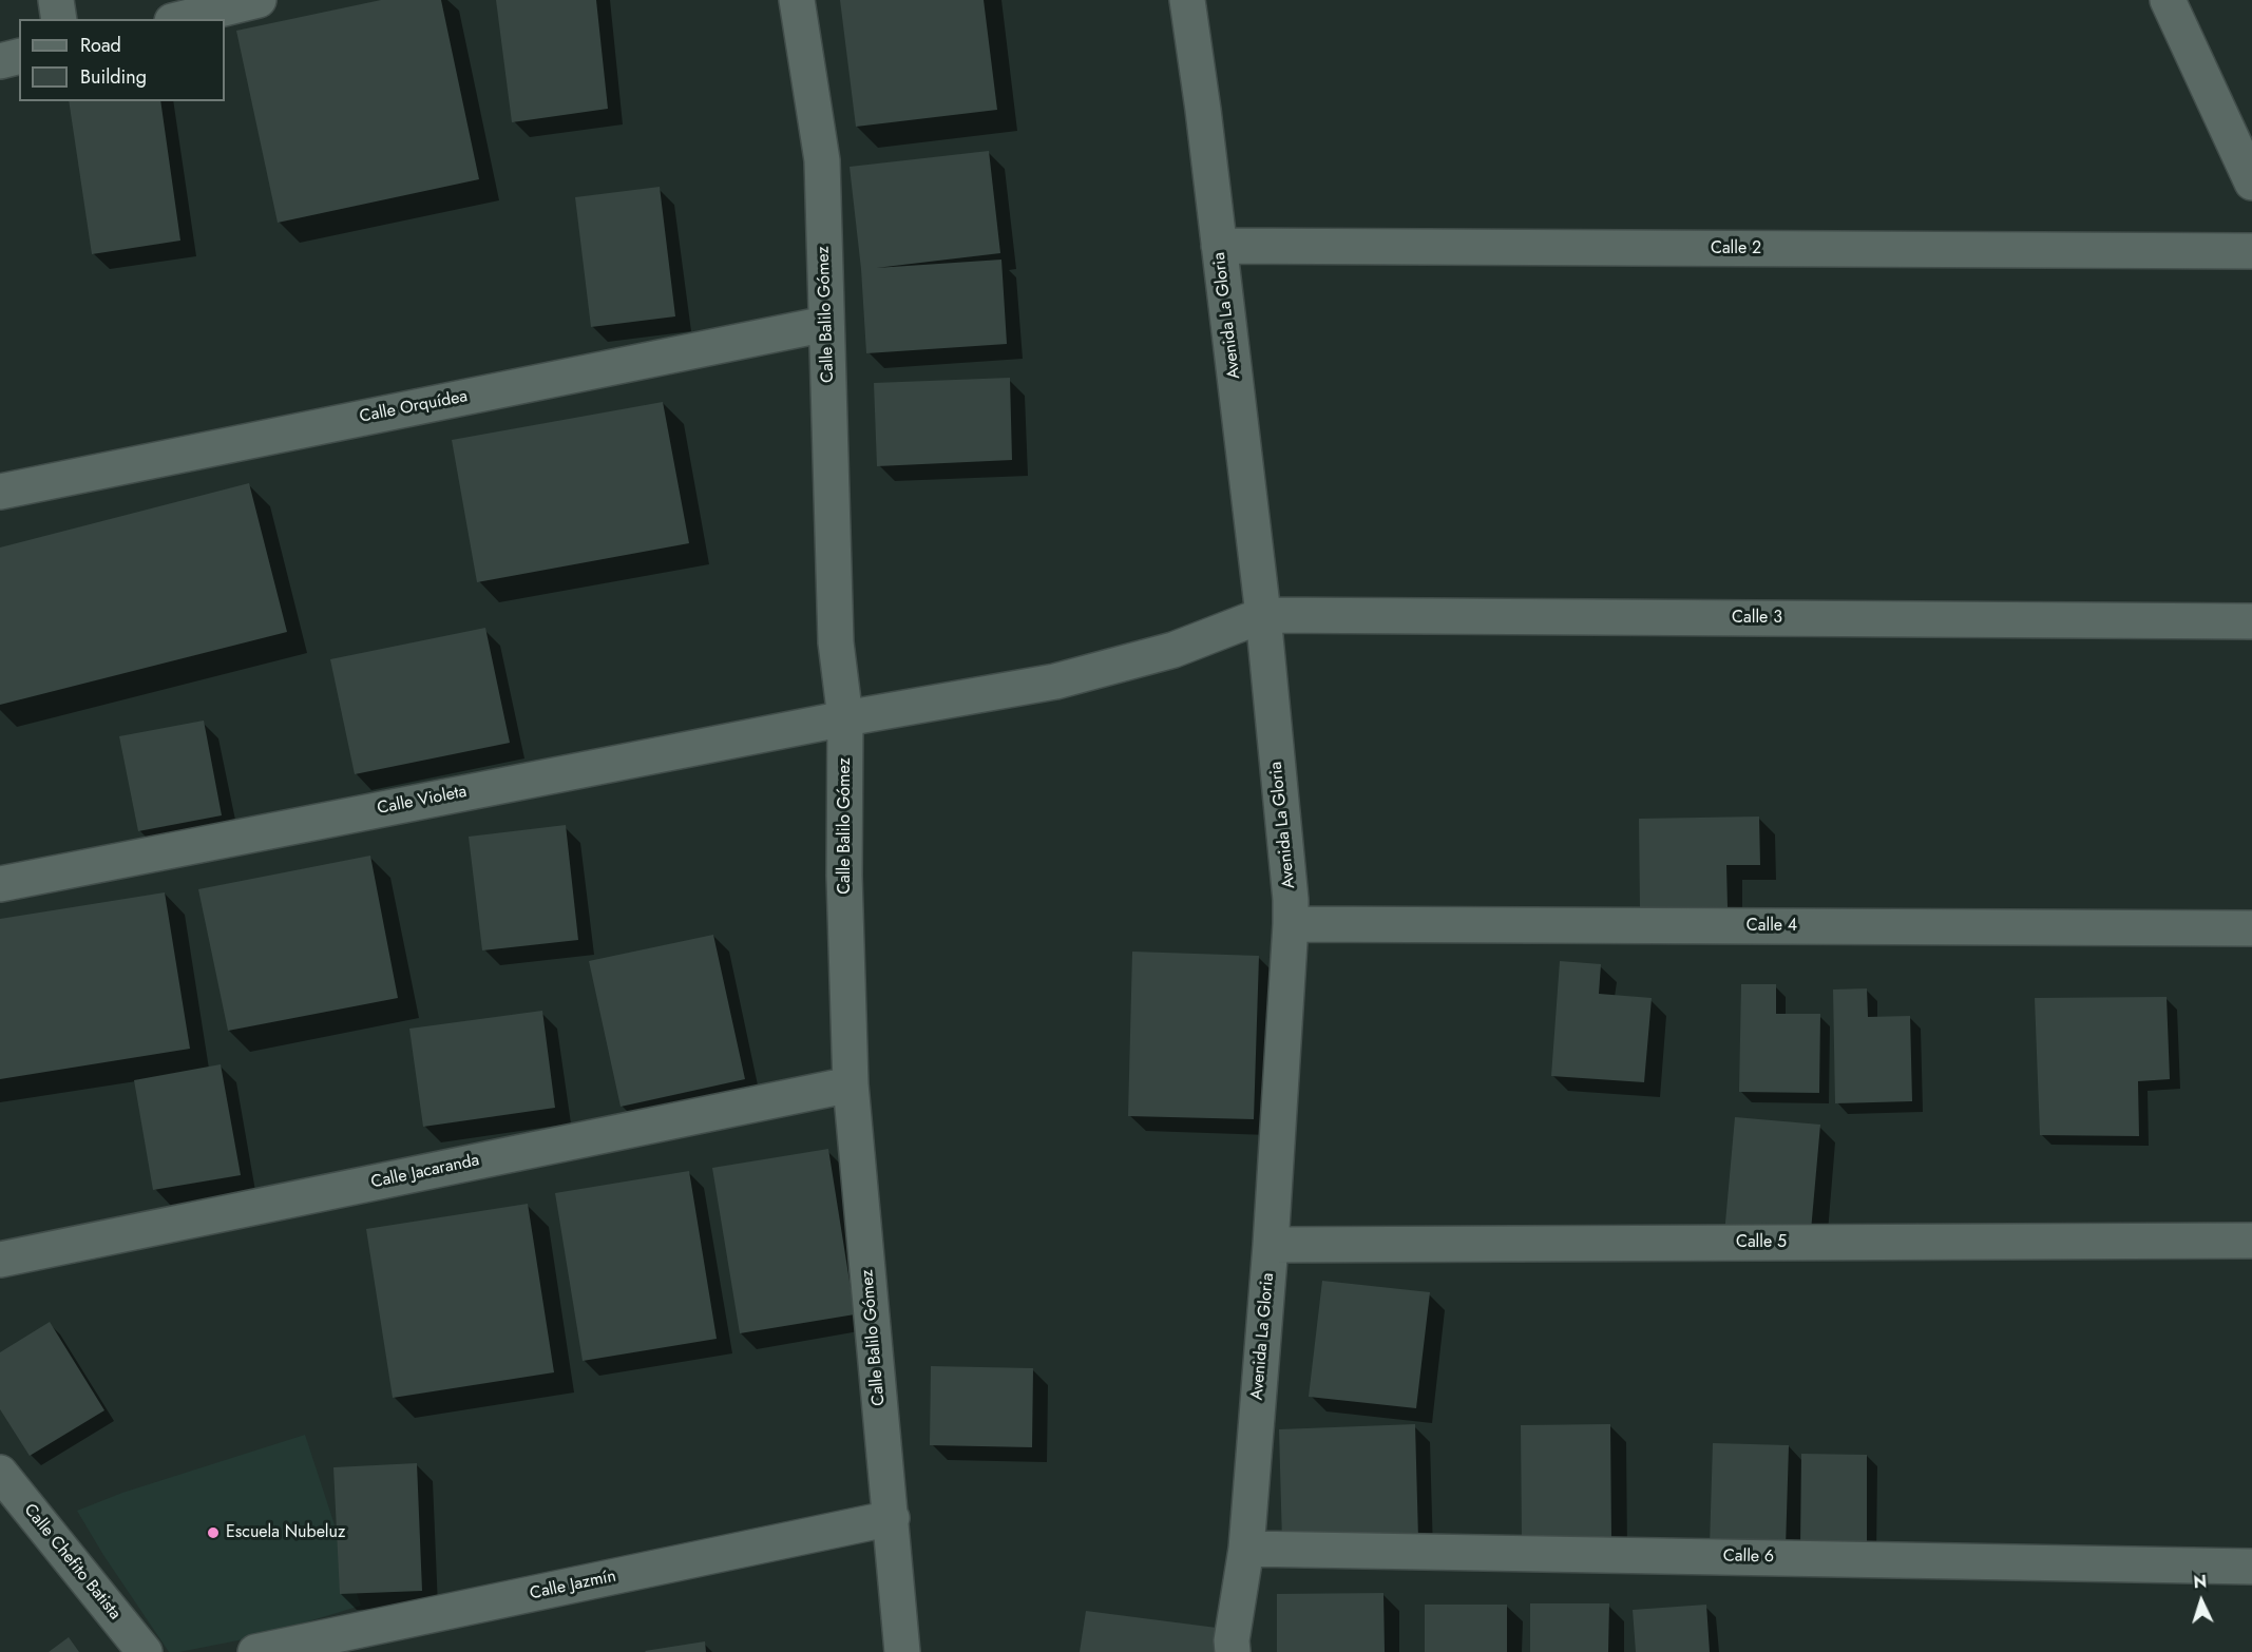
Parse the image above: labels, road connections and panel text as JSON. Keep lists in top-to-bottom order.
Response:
{
  "streets": {
    "street": [
      "Calle 2",
      "Calle Balilo Gómez",
      "Avenida La Gloria",
      "Calle Orquídea",
      "Calle 3",
      "Calle Violeta",
      "Calle 4",
      "Calle Jacaranda",
      "Calle 5",
      "Calle 6",
      "Calle Chefito Batista",
      "Calle Jazmín"
    ]
  },
  "crossings": [
    ["Calle 2", "Avenida La Gloria"],
    ["Calle Balilo Gómez", "Calle Orquídea"],
    ["Calle Balilo Gómez", "Calle Violeta"],
    ["Calle Balilo Gómez", "Calle Jacaranda"],
    ["Calle Balilo Gómez", "Calle Jazmín"],
    ["Avenida La Gloria", "Calle 3"],
    ["Avenida La Gloria", "Calle Violeta"],
    ["Avenida La Gloria", "Calle 4"],
    ["Avenida La Gloria", "Calle 5"],
    ["Avenida La Gloria", "Calle 6"],
    ["Calle 3", "Calle Violeta"]
  ],
  "places": ["Escuela Nubeluz"],
  "legend": ["Road", "Building"],
  "north": "top"
}
